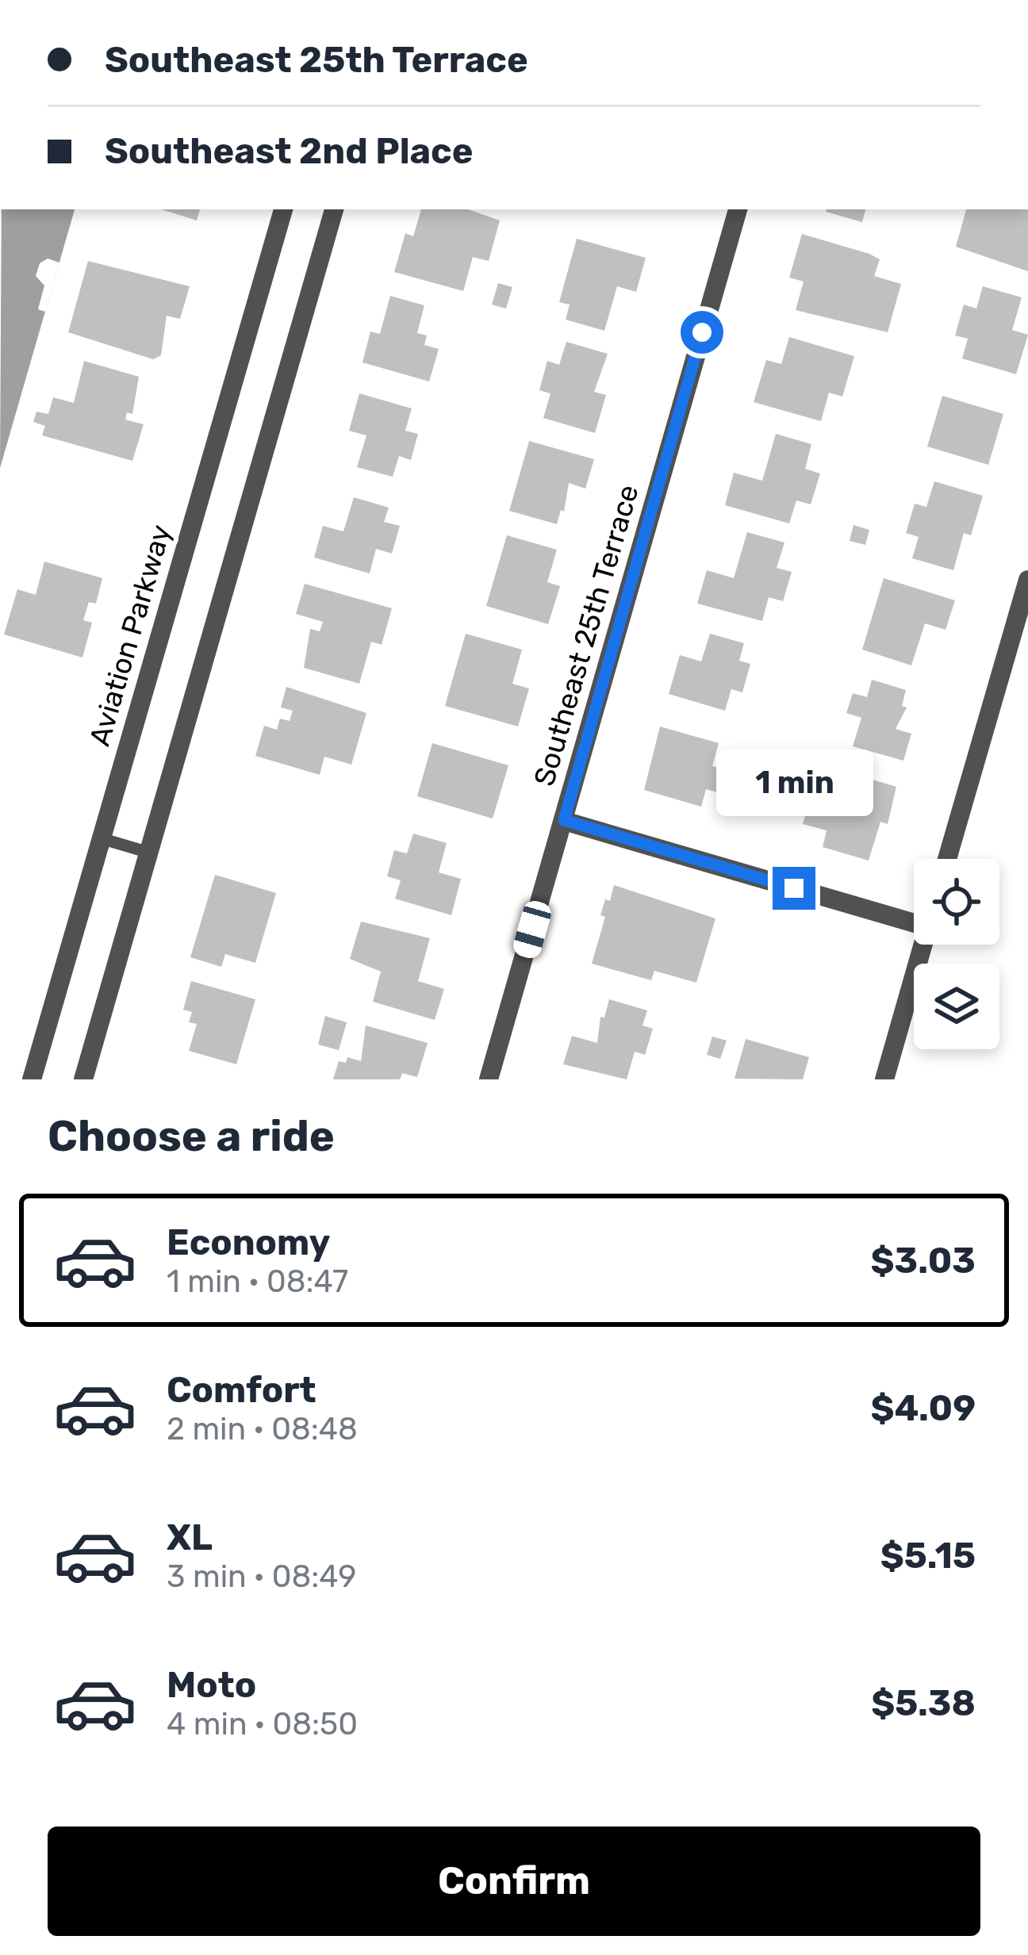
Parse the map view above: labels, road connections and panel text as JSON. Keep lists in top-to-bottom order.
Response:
{
  "streets": {
    "street": ["Aviation Parkway", "Southeast 25th Terrace"]
  },
  "page": {
    "banner": ["Southeast 25th Terrace", "Southeast 2nd Place"],
    "bubble": "1 min",
    "heading": "Choose a ride",
    "list": [
      {
        "name": "Economy",
        "note": "1 min · 08:47",
        "value": "$3.03"
      },
      {
        "name": "Comfort",
        "note": "2 min · 08:48",
        "value": "$4.09"
      },
      {
        "name": "XL",
        "note": "3 min · 08:49",
        "value": "$5.15"
      },
      {
        "name": "Moto",
        "note": "4 min · 08:50",
        "value": "$5.38"
      }
    ],
    "buttons": "Confirm"
  }
}
